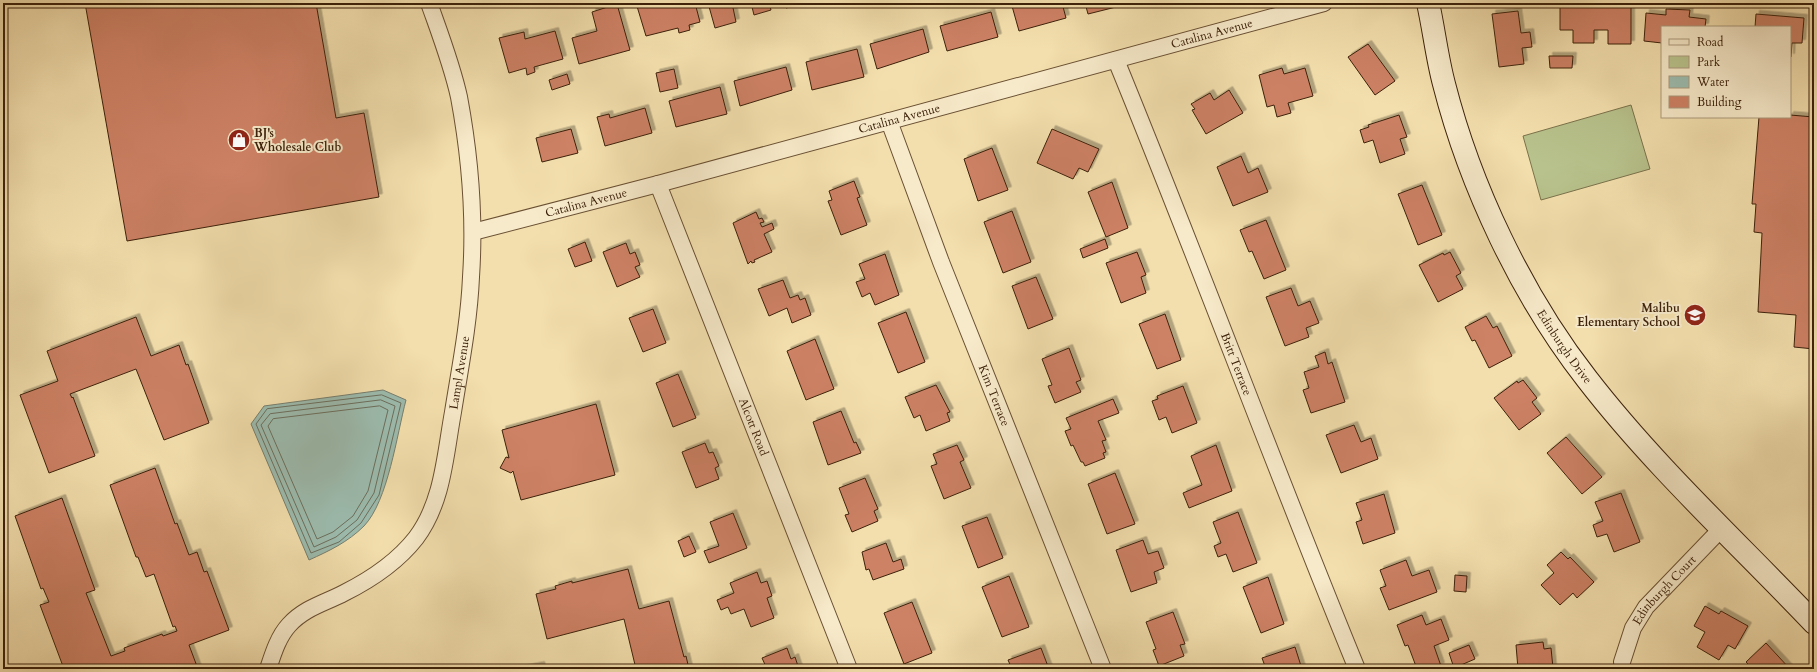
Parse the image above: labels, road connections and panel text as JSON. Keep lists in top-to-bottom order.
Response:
{
  "streets": {
    "street": [
      "Catalina Avenue",
      "Edinburgh Drive",
      "Britt Terrace",
      "Lampl Avenue",
      "Kim Terrace",
      "Alcott Road",
      "Edinburgh Court"
    ]
  },
  "crossings": [
    ["Catalina Avenue", "Britt Terrace"],
    ["Catalina Avenue", "Lampl Avenue"],
    ["Catalina Avenue", "Kim Terrace"],
    ["Catalina Avenue", "Alcott Road"],
    ["Edinburgh Drive", "Edinburgh Court"]
  ],
  "places": {
    "shop": ["BJ's Wholesale Club"],
    "school or university": ["Malibu Elementary School"]
  },
  "legend": [
    "Road",
    "Park",
    "Water",
    "Building"
  ]
}
